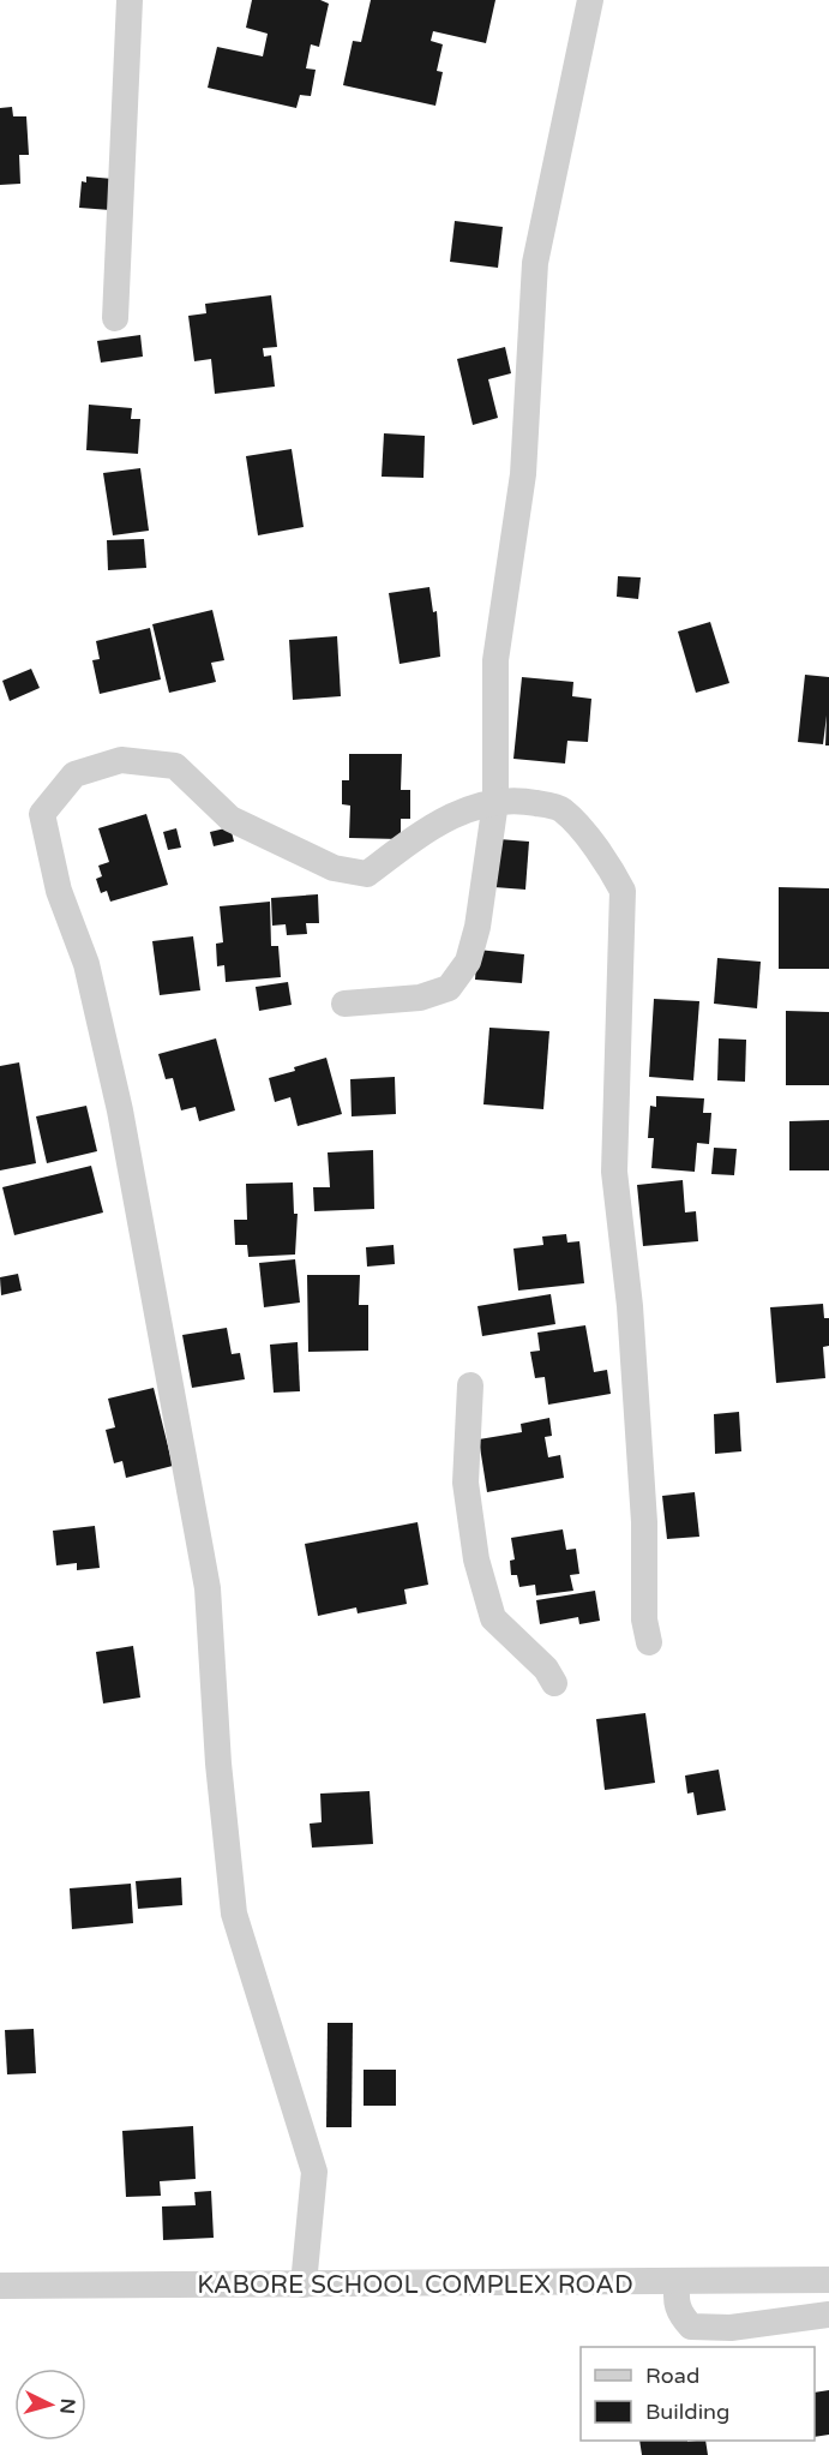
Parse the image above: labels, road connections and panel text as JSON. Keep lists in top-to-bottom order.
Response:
{
  "streets": {
    "street": ["KABORE SCHOOL COMPLEX ROAD"]
  },
  "legend": ["Road", "Building"],
  "north": "right"
}
